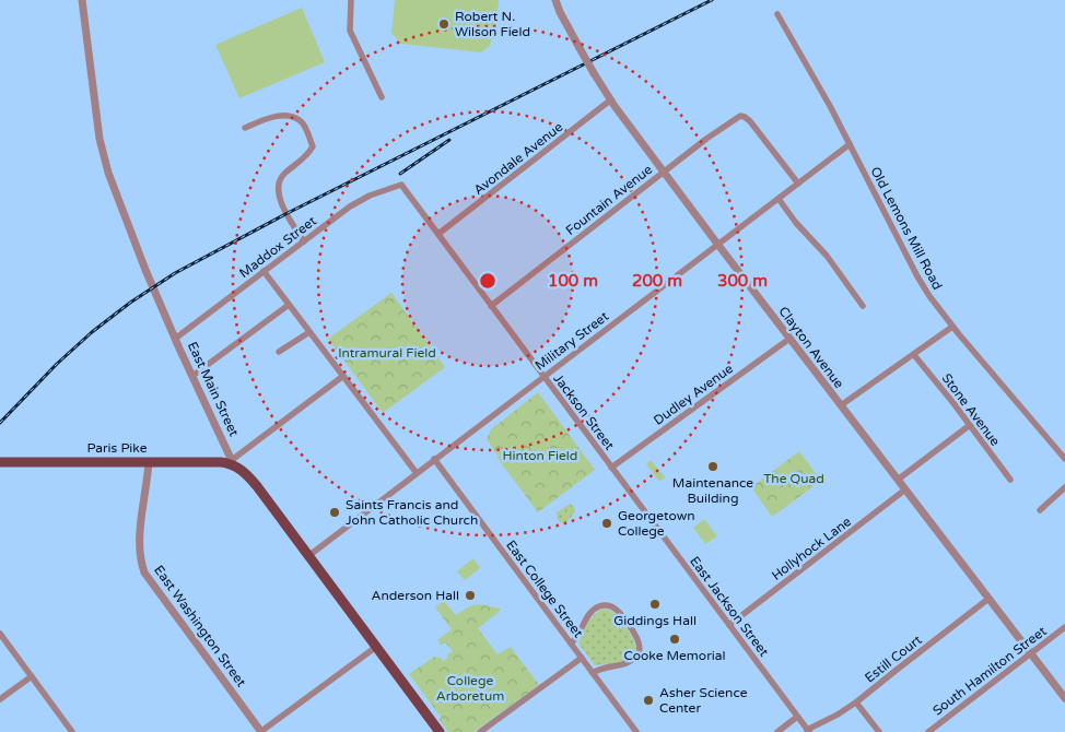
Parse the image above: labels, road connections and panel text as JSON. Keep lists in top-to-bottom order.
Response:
{
  "streets": {
    "main road": ["East Main Street", "Paris Pike"],
    "street": [
      "Avondale Avenue",
      "Fountain Avenue",
      "Old Lemons Mill Road",
      "Maddox Street",
      "Military Street",
      "Clayton Avenue",
      "Dudley Avenue",
      "Stone Avenue",
      "Jackson Street",
      "Hollyhock Lane",
      "East College Street",
      "East Jackson Street",
      "East Washington Street",
      "Estill Court",
      "South Hamilton Street"
    ]
  },
  "crossings": [
    ["Avondale Avenue", "Clayton Avenue"],
    ["Avondale Avenue", "Jackson Street"],
    ["Fountain Avenue", "Military Street"],
    ["Fountain Avenue", "Clayton Avenue"],
    ["Fountain Avenue", "Jackson Street"],
    ["Old Lemons Mill Road", "Military Street"],
    ["Maddox Street", "East Main Street"],
    ["Maddox Street", "Jackson Street"],
    ["Military Street", "Clayton Avenue"],
    ["Military Street", "East Main Street"],
    ["Military Street", "Jackson Street"],
    ["Military Street", "East College Street"],
    ["Clayton Avenue", "Dudley Avenue"],
    ["Clayton Avenue", "Hollyhock Lane"],
    ["Clayton Avenue", "Estill Court"],
    ["Clayton Avenue", "South Hamilton Street"],
    ["East Main Street", "Paris Pike"],
    ["Dudley Avenue", "Jackson Street"],
    ["Dudley Avenue", "East Jackson Street"],
    ["Jackson Street", "East Jackson Street"],
    ["Paris Pike", "East Washington Street"],
    ["Hollyhock Lane", "East Jackson Street"],
    ["East Jackson Street", "Estill Court"]
  ],
  "parks": [
    "Intramural Field",
    "Hinton Field",
    "The Quad",
    "College Arboretum"
  ],
  "places": [
    "Robert N. Wilson Field",
    "Maintenance Building",
    "Saints Francis and John Catholic Church",
    "Georgetown College",
    "Anderson Hall",
    "Giddings Hall",
    "Cooke Memorial",
    "Asher Science Center"
  ],
  "rings": ["100 m", "200 m", "300 m"]
}
